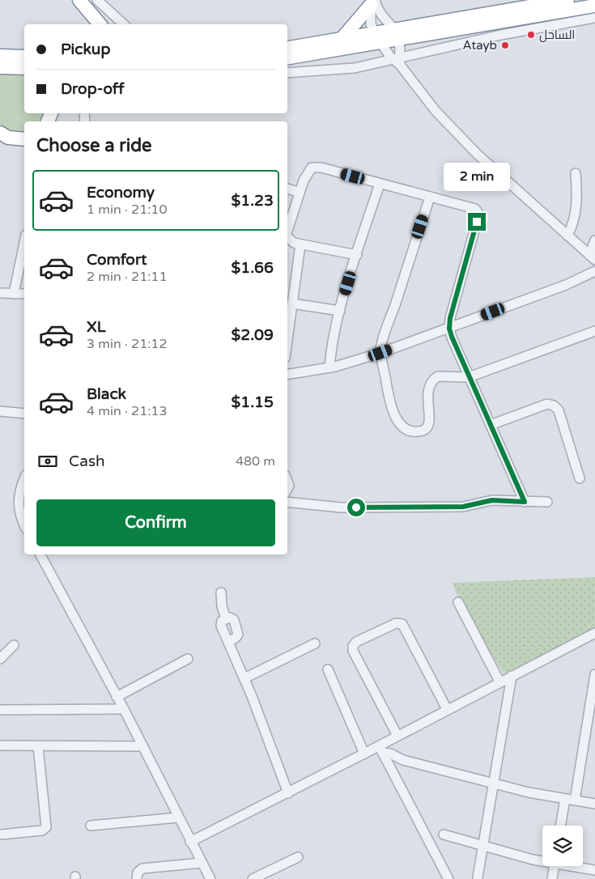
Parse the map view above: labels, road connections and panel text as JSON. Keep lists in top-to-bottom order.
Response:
{
  "places": ["الساحل", "Atayb"],
  "page": {
    "banner": ["Pickup", "Drop-off"],
    "heading": "Choose a ride",
    "bubble": "2 min",
    "list": [
      {
        "name": "Economy",
        "note": "1 min · 21:10",
        "value": "$1.23"
      },
      {
        "name": "Comfort",
        "note": "2 min · 21:11",
        "value": "$1.66"
      },
      {
        "name": "XL",
        "note": "3 min · 21:12",
        "value": "$2.09"
      },
      {
        "name": "Black",
        "note": "4 min · 21:13",
        "value": "$1.15"
      }
    ],
    "pay": ["Cash", "480 m"],
    "buttons": "Confirm"
  }
}
